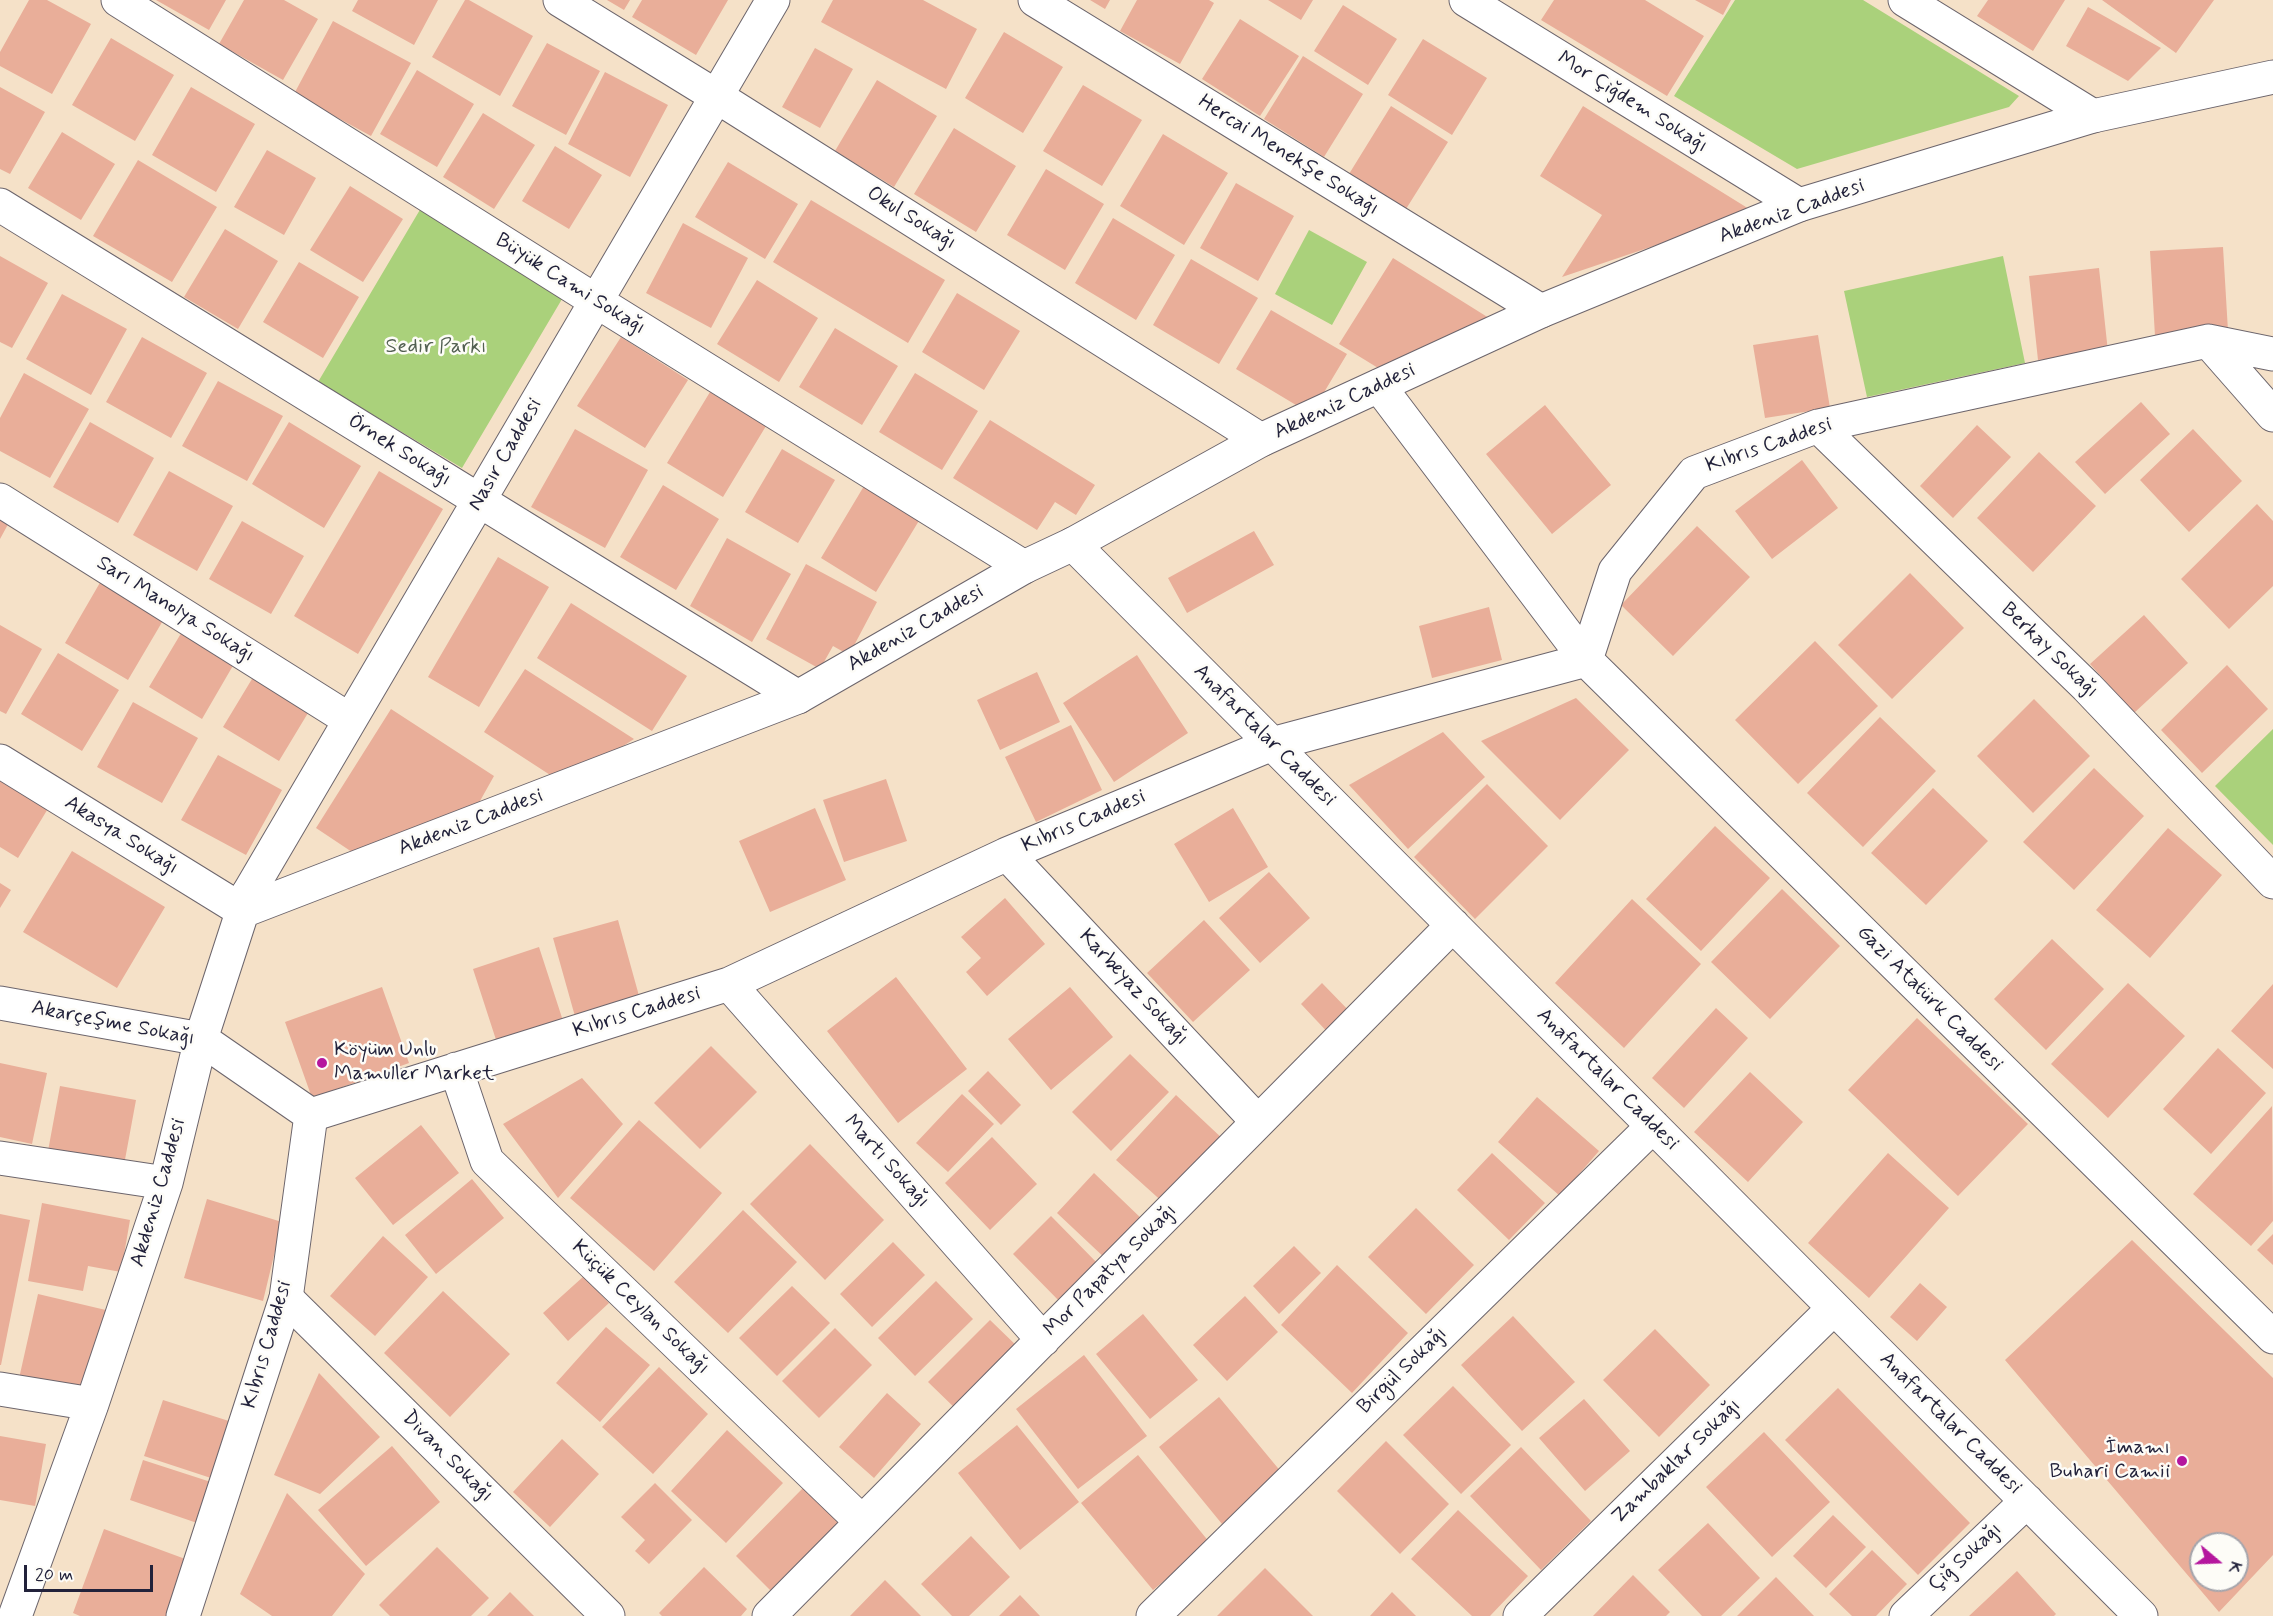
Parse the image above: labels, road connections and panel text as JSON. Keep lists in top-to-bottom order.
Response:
{
  "streets": {
    "street": [
      "Mor Çiğdem Sokağı",
      "Hercai Menekşe Sokağı",
      "Akdeniz Caddesi",
      "Okul Sokağı",
      "Büyük Cami Sokağı",
      "Kıbrıs Caddesi",
      "Örnek Sokağı",
      "Nasır Caddesi",
      "Sarı Manolya Sokağı",
      "Berkay Sokağı",
      "Anafartalar Caddesi",
      "Akasya Sokağı",
      "Karbeyaz Sokağı",
      "Gazi Atatürk Caddesi",
      "Akarçeşme Sokağı",
      "Martı Sokağı",
      "Mor Papatya Sokağı",
      "Küçük Ceylan Sokağı",
      "Birgül Sokağı",
      "Divan Sokağı",
      "Zambaklar Sokağı",
      "Çiğ Sokağı"
    ]
  },
  "crossings": [
    ["Mor Çiğdem Sokağı", "Akdeniz Caddesi"],
    ["Hercai Menekşe Sokağı", "Akdeniz Caddesi"],
    ["Akdeniz Caddesi", "Okul Sokağı"],
    ["Akdeniz Caddesi", "Büyük Cami Sokağı"],
    ["Akdeniz Caddesi", "Örnek Sokağı"],
    ["Akdeniz Caddesi", "Nasır Caddesi"],
    ["Akdeniz Caddesi", "Anafartalar Caddesi"],
    ["Akdeniz Caddesi", "Akasya Sokağı"],
    ["Akdeniz Caddesi", "Gazi Atatürk Caddesi"],
    ["Akdeniz Caddesi", "Akarçeşme Sokağı"],
    ["Okul Sokağı", "Nasır Caddesi"],
    ["Büyük Cami Sokağı", "Nasır Caddesi"],
    ["Kıbrıs Caddesi", "Berkay Sokağı"],
    ["Kıbrıs Caddesi", "Anafartalar Caddesi"],
    ["Kıbrıs Caddesi", "Karbeyaz Sokağı"],
    ["Kıbrıs Caddesi", "Gazi Atatürk Caddesi"],
    ["Kıbrıs Caddesi", "Akarçeşme Sokağı"],
    ["Kıbrıs Caddesi", "Martı Sokağı"],
    ["Kıbrıs Caddesi", "Küçük Ceylan Sokağı"],
    ["Kıbrıs Caddesi", "Divan Sokağı"],
    ["Örnek Sokağı", "Nasır Caddesi"],
    ["Nasır Caddesi", "Sarı Manolya Sokağı"],
    ["Nasır Caddesi", "Akasya Sokağı"],
    ["Anafartalar Caddesi", "Mor Papatya Sokağı"],
    ["Anafartalar Caddesi", "Birgül Sokağı"],
    ["Anafartalar Caddesi", "Zambaklar Sokağı"],
    ["Anafartalar Caddesi", "Çiğ Sokağı"],
    ["Karbeyaz Sokağı", "Mor Papatya Sokağı"],
    ["Martı Sokağı", "Mor Papatya Sokağı"],
    ["Mor Papatya Sokağı", "Küçük Ceylan Sokağı"]
  ],
  "parks": ["Sedir Parkı"],
  "places": ["Köyüm Unlu Mamuller Market", "İmamı Buhari Camii"],
  "scale_bar": "20 m",
  "north": "right"
}
